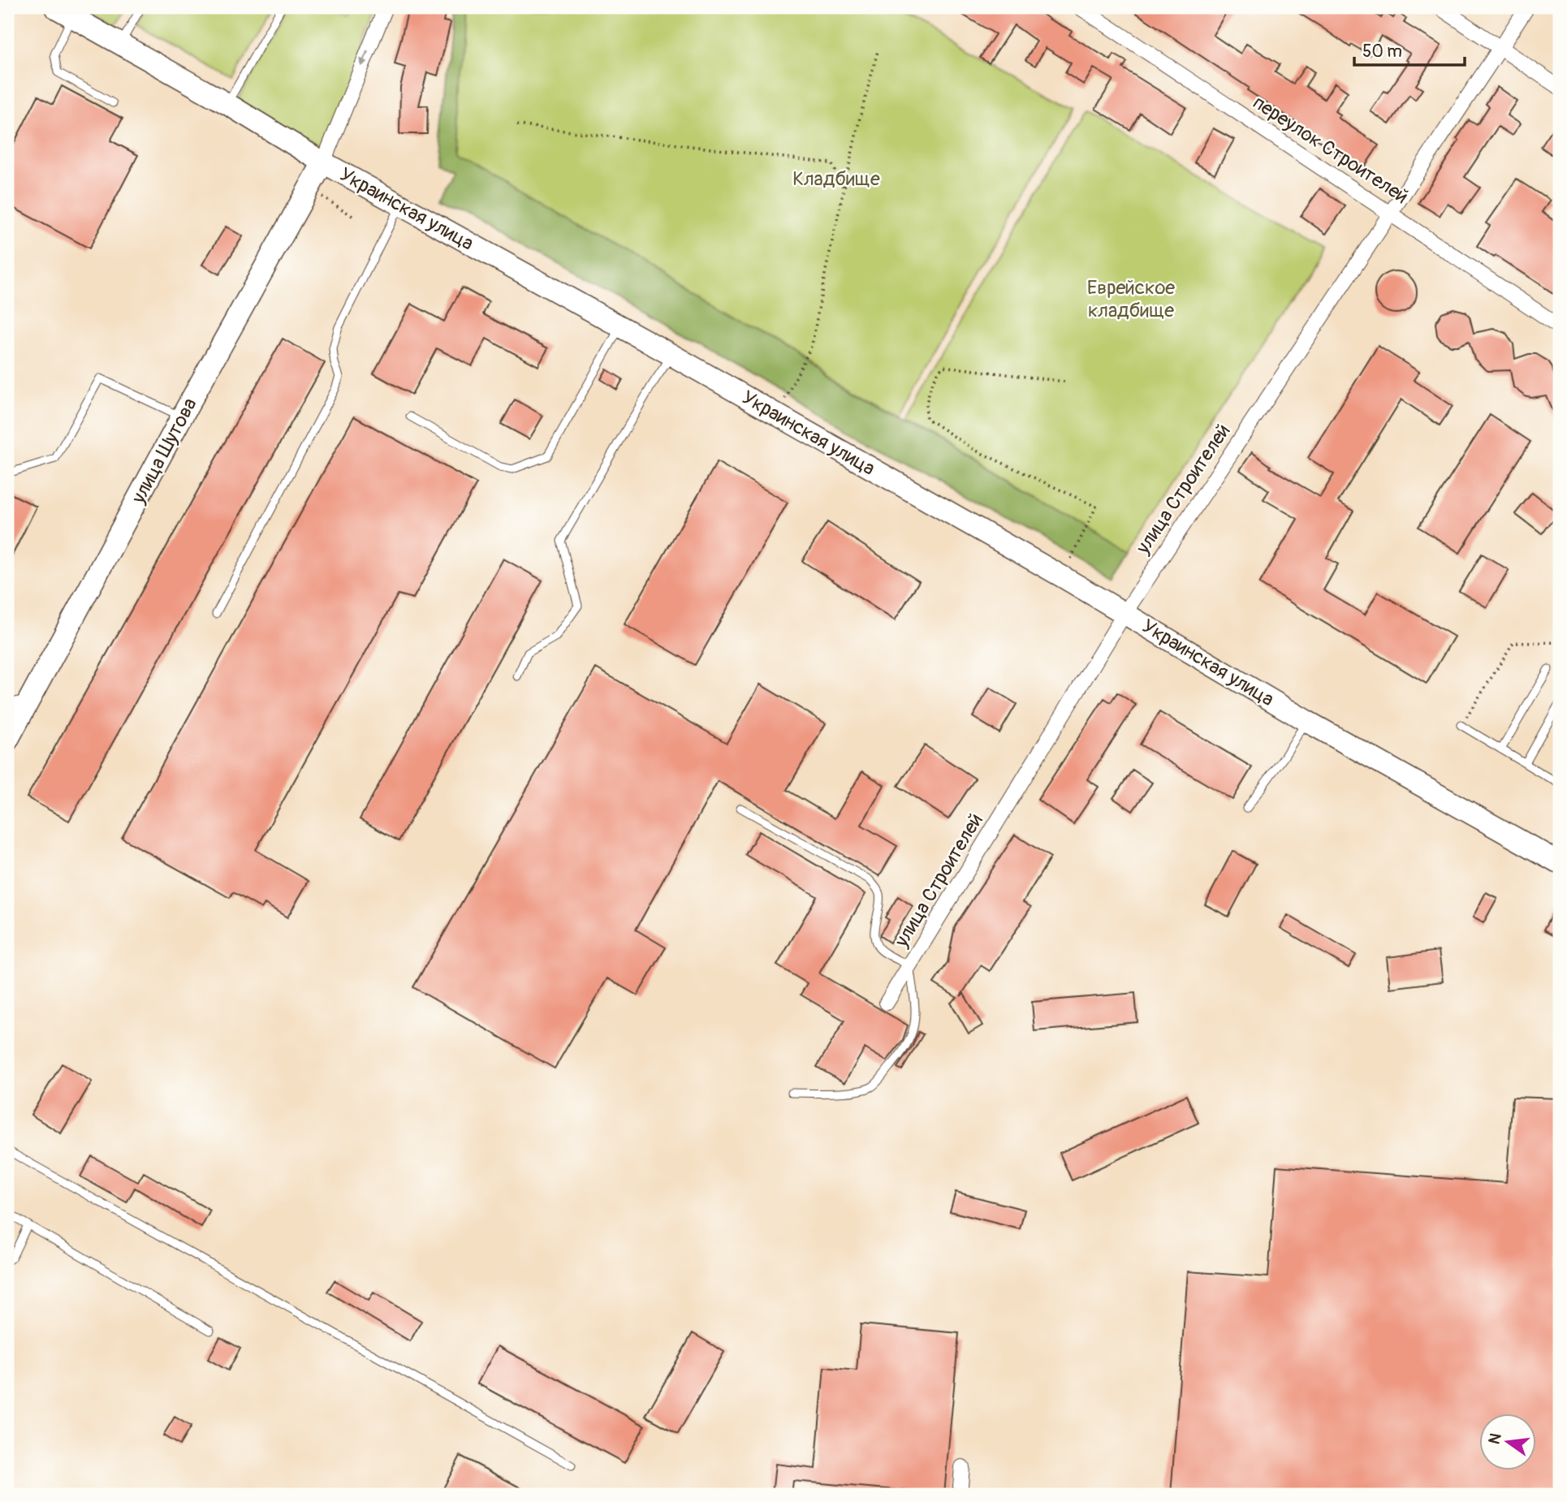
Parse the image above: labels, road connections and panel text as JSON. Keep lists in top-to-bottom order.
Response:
{
  "streets": {
    "street": [
      "переулок Строителей",
      "Украинская улица",
      "улица Шутова",
      "улица Строителей"
    ]
  },
  "crossings": [
    ["переулок Строителей", "улица Строителей"],
    ["Украинская улица", "улица Шутова"],
    ["Украинская улица", "улица Строителей"]
  ],
  "parks": ["Кладбище", "Еврейское кладбище"],
  "scale_bar": "50 m",
  "north": "left"
}
